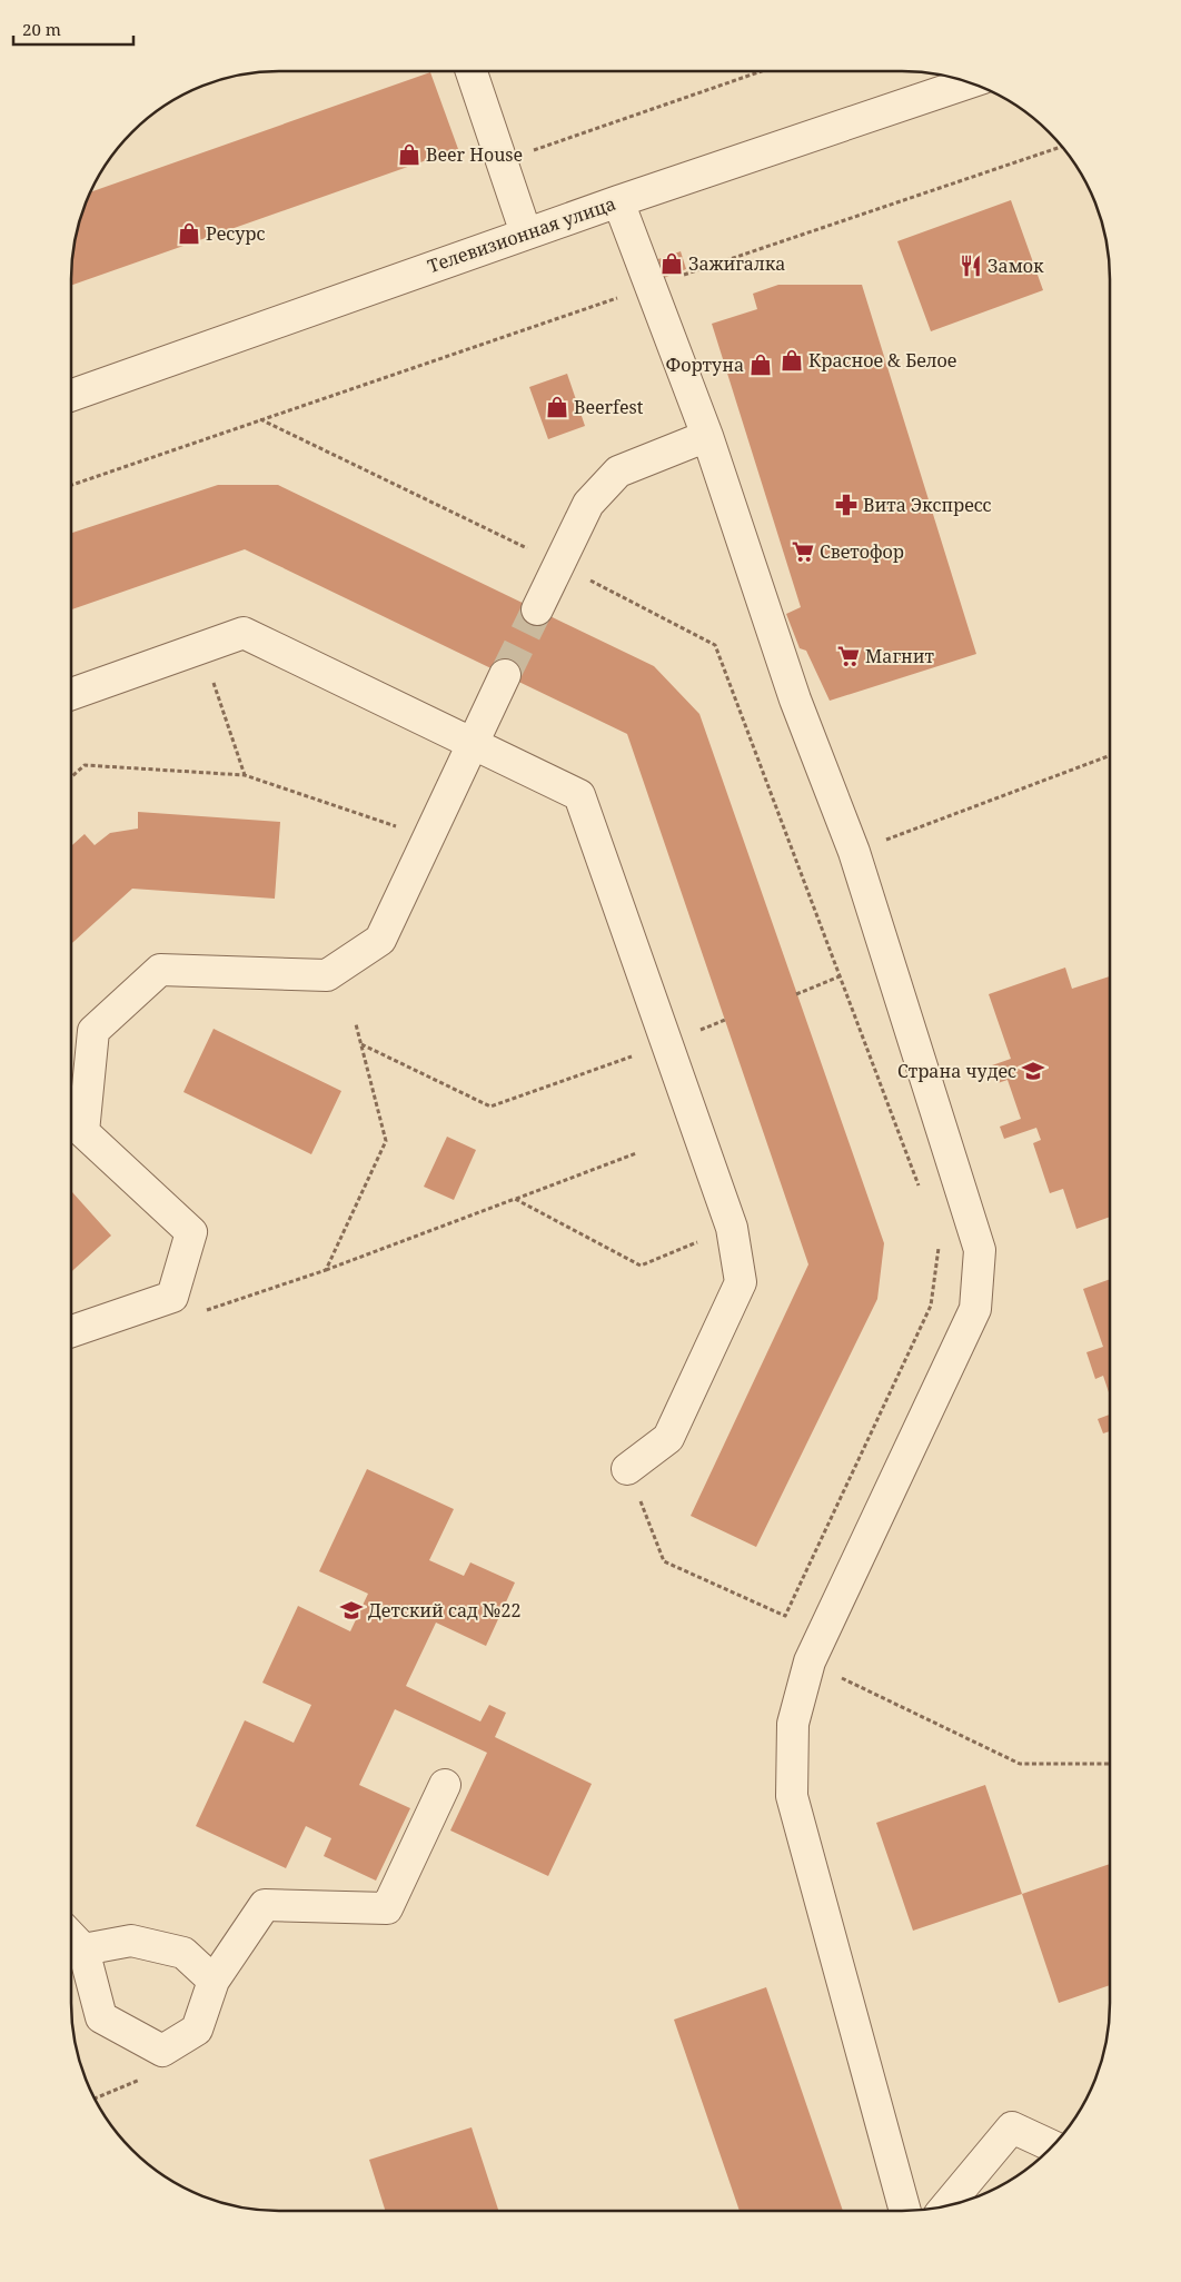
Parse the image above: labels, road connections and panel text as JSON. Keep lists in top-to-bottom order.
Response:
{
  "streets": {
    "street": ["Телевизионная улица"]
  },
  "places": {
    "shop": [
      "Beer House",
      "Ресурс",
      "Зажигалка",
      "Красное & Белое",
      "Фортуна",
      "Beerfest"
    ],
    "restaurant": ["Замок"],
    "pharmacy": ["Вита Экспресс"],
    "supermarket": ["Светофор", "Магнит"],
    "school or university": ["Страна чудес", "Детский сад №22"]
  },
  "scale_bar": "20 m"
}
